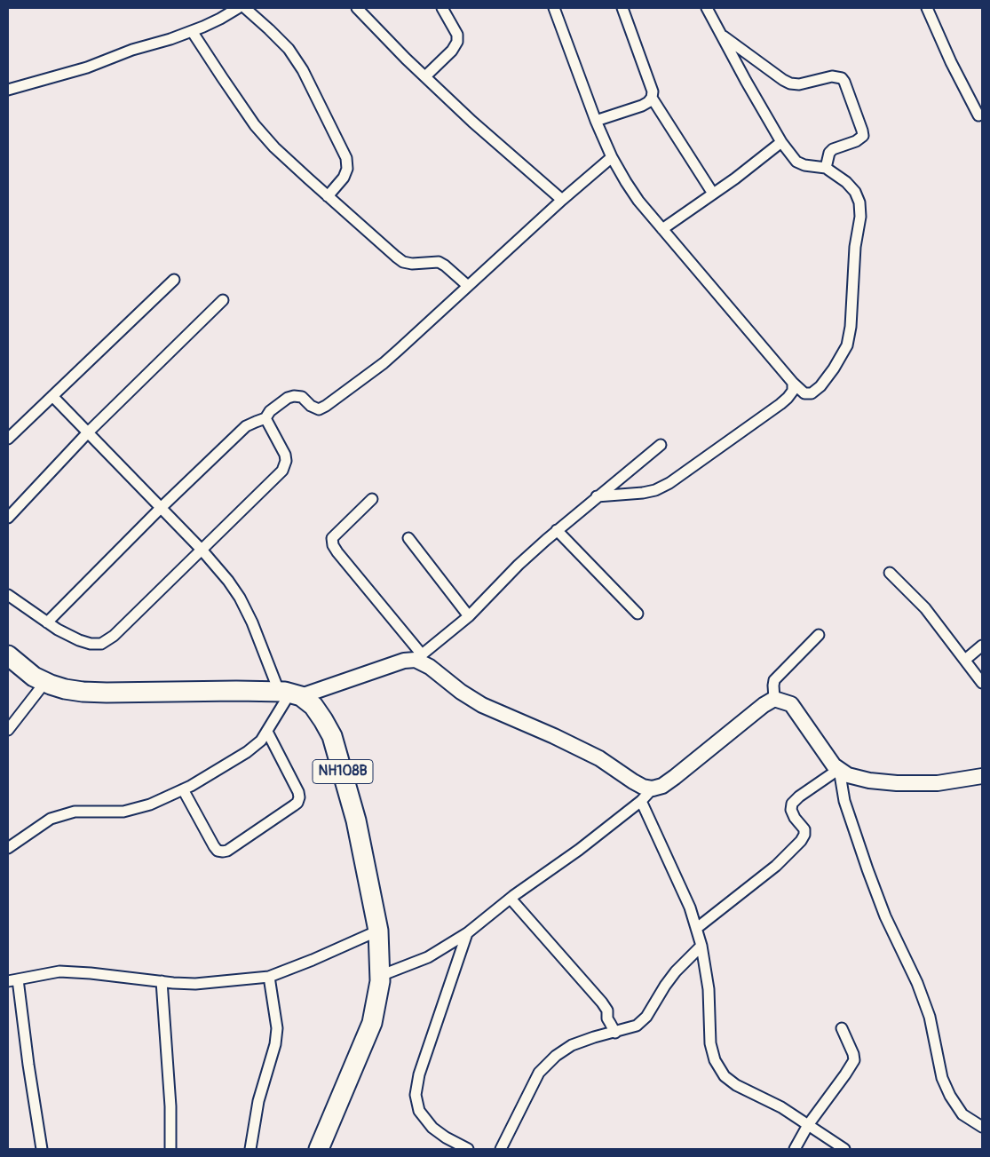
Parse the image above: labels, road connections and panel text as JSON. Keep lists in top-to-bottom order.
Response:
{
  "streets": {
    "highway": ["NH108B"]
  }
}
